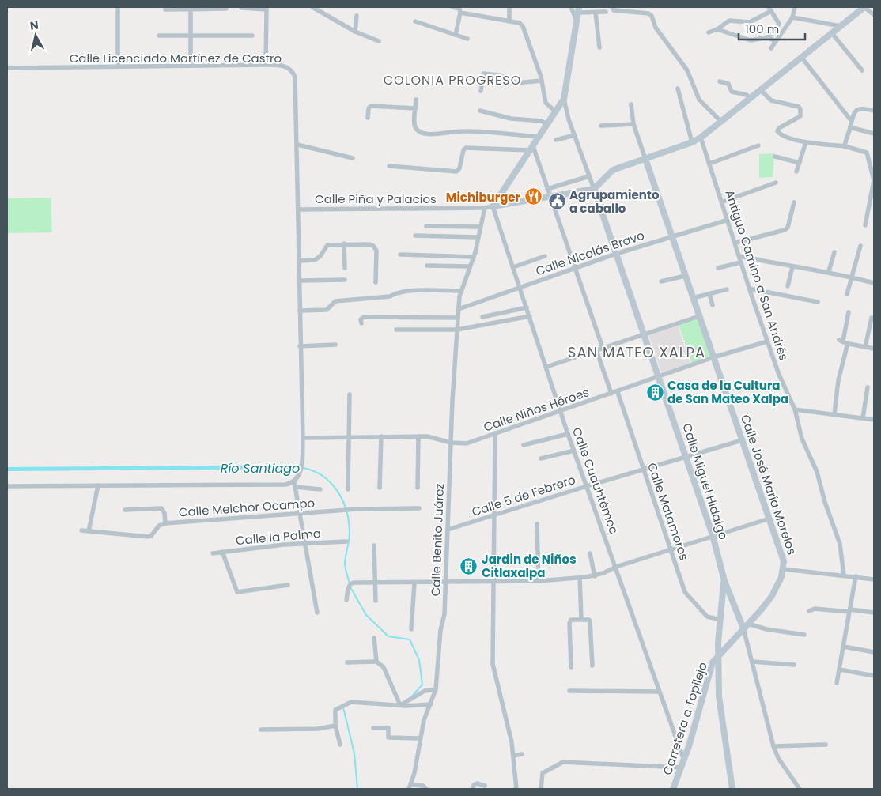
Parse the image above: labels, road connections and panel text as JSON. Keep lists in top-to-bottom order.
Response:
{
  "streets": {
    "main road": [
      "Calle Piña y Palacios",
      "Calle Miguel Hidalgo",
      "Calle José María Morelos",
      "Carretera a Topilejo"
    ],
    "street": [
      "Calle Licenciado Martínez de Castro",
      "Calle Nicolás Bravo",
      "Antiguo Camino a San Andrés",
      "Calle Niños Héroes",
      "Calle Cuauhtémoc",
      "Calle 5 de Febrero",
      "Calle Melchor Ocampo",
      "Calle Matamoros",
      "Calle la Palma",
      "Calle Benito Juárez"
    ]
  },
  "crossings": [
    ["Calle Licenciado Martínez de Castro", "Calle Piña y Palacios"],
    ["Calle Licenciado Martínez de Castro", "Calle Niños Héroes"],
    ["Calle Piña y Palacios", "Calle Cuauhtémoc"],
    ["Calle Piña y Palacios", "Calle Miguel Hidalgo"],
    ["Calle Piña y Palacios", "Calle Benito Juárez"],
    ["Calle Nicolás Bravo", "Antiguo Camino a San Andrés"],
    ["Calle Nicolás Bravo", "Calle Cuauhtémoc"],
    ["Calle Nicolás Bravo", "Calle Miguel Hidalgo"],
    ["Calle Nicolás Bravo", "Calle José María Morelos"],
    ["Calle Nicolás Bravo", "Calle Benito Juárez"],
    ["Antiguo Camino a San Andrés", "Calle Niños Héroes"],
    ["Calle Niños Héroes", "Calle Cuauhtémoc"],
    ["Calle Niños Héroes", "Calle Miguel Hidalgo"],
    ["Calle Niños Héroes", "Calle José María Morelos"],
    ["Calle Niños Héroes", "Calle Matamoros"],
    ["Calle Niños Héroes", "Calle Benito Juárez"],
    ["Calle Cuauhtémoc", "Calle 5 de Febrero"],
    ["Calle Cuauhtémoc", "Carretera a Topilejo"],
    ["Calle Miguel Hidalgo", "Calle José María Morelos"],
    ["Calle Miguel Hidalgo", "Calle 5 de Febrero"],
    ["Calle Miguel Hidalgo", "Calle Matamoros"],
    ["Calle Miguel Hidalgo", "Carretera a Topilejo"],
    ["Calle José María Morelos", "Calle 5 de Febrero"],
    ["Calle José María Morelos", "Carretera a Topilejo"],
    ["Calle 5 de Febrero", "Calle Matamoros"],
    ["Calle 5 de Febrero", "Calle Benito Juárez"]
  ],
  "districts": ["COLONIA PROGRESO", "SAN MATEO XALPA"],
  "water": ["Río Santiago"],
  "places": {
    "restaurant": ["Michiburger"],
    "public building": ["Agrupamiento a caballo"],
    "building": ["Casa de la Cultura de San Mateo Xalpa", "Jardin de Niños Citlaxalpa"]
  },
  "scale_bar": "100 m",
  "north": "top"
}
